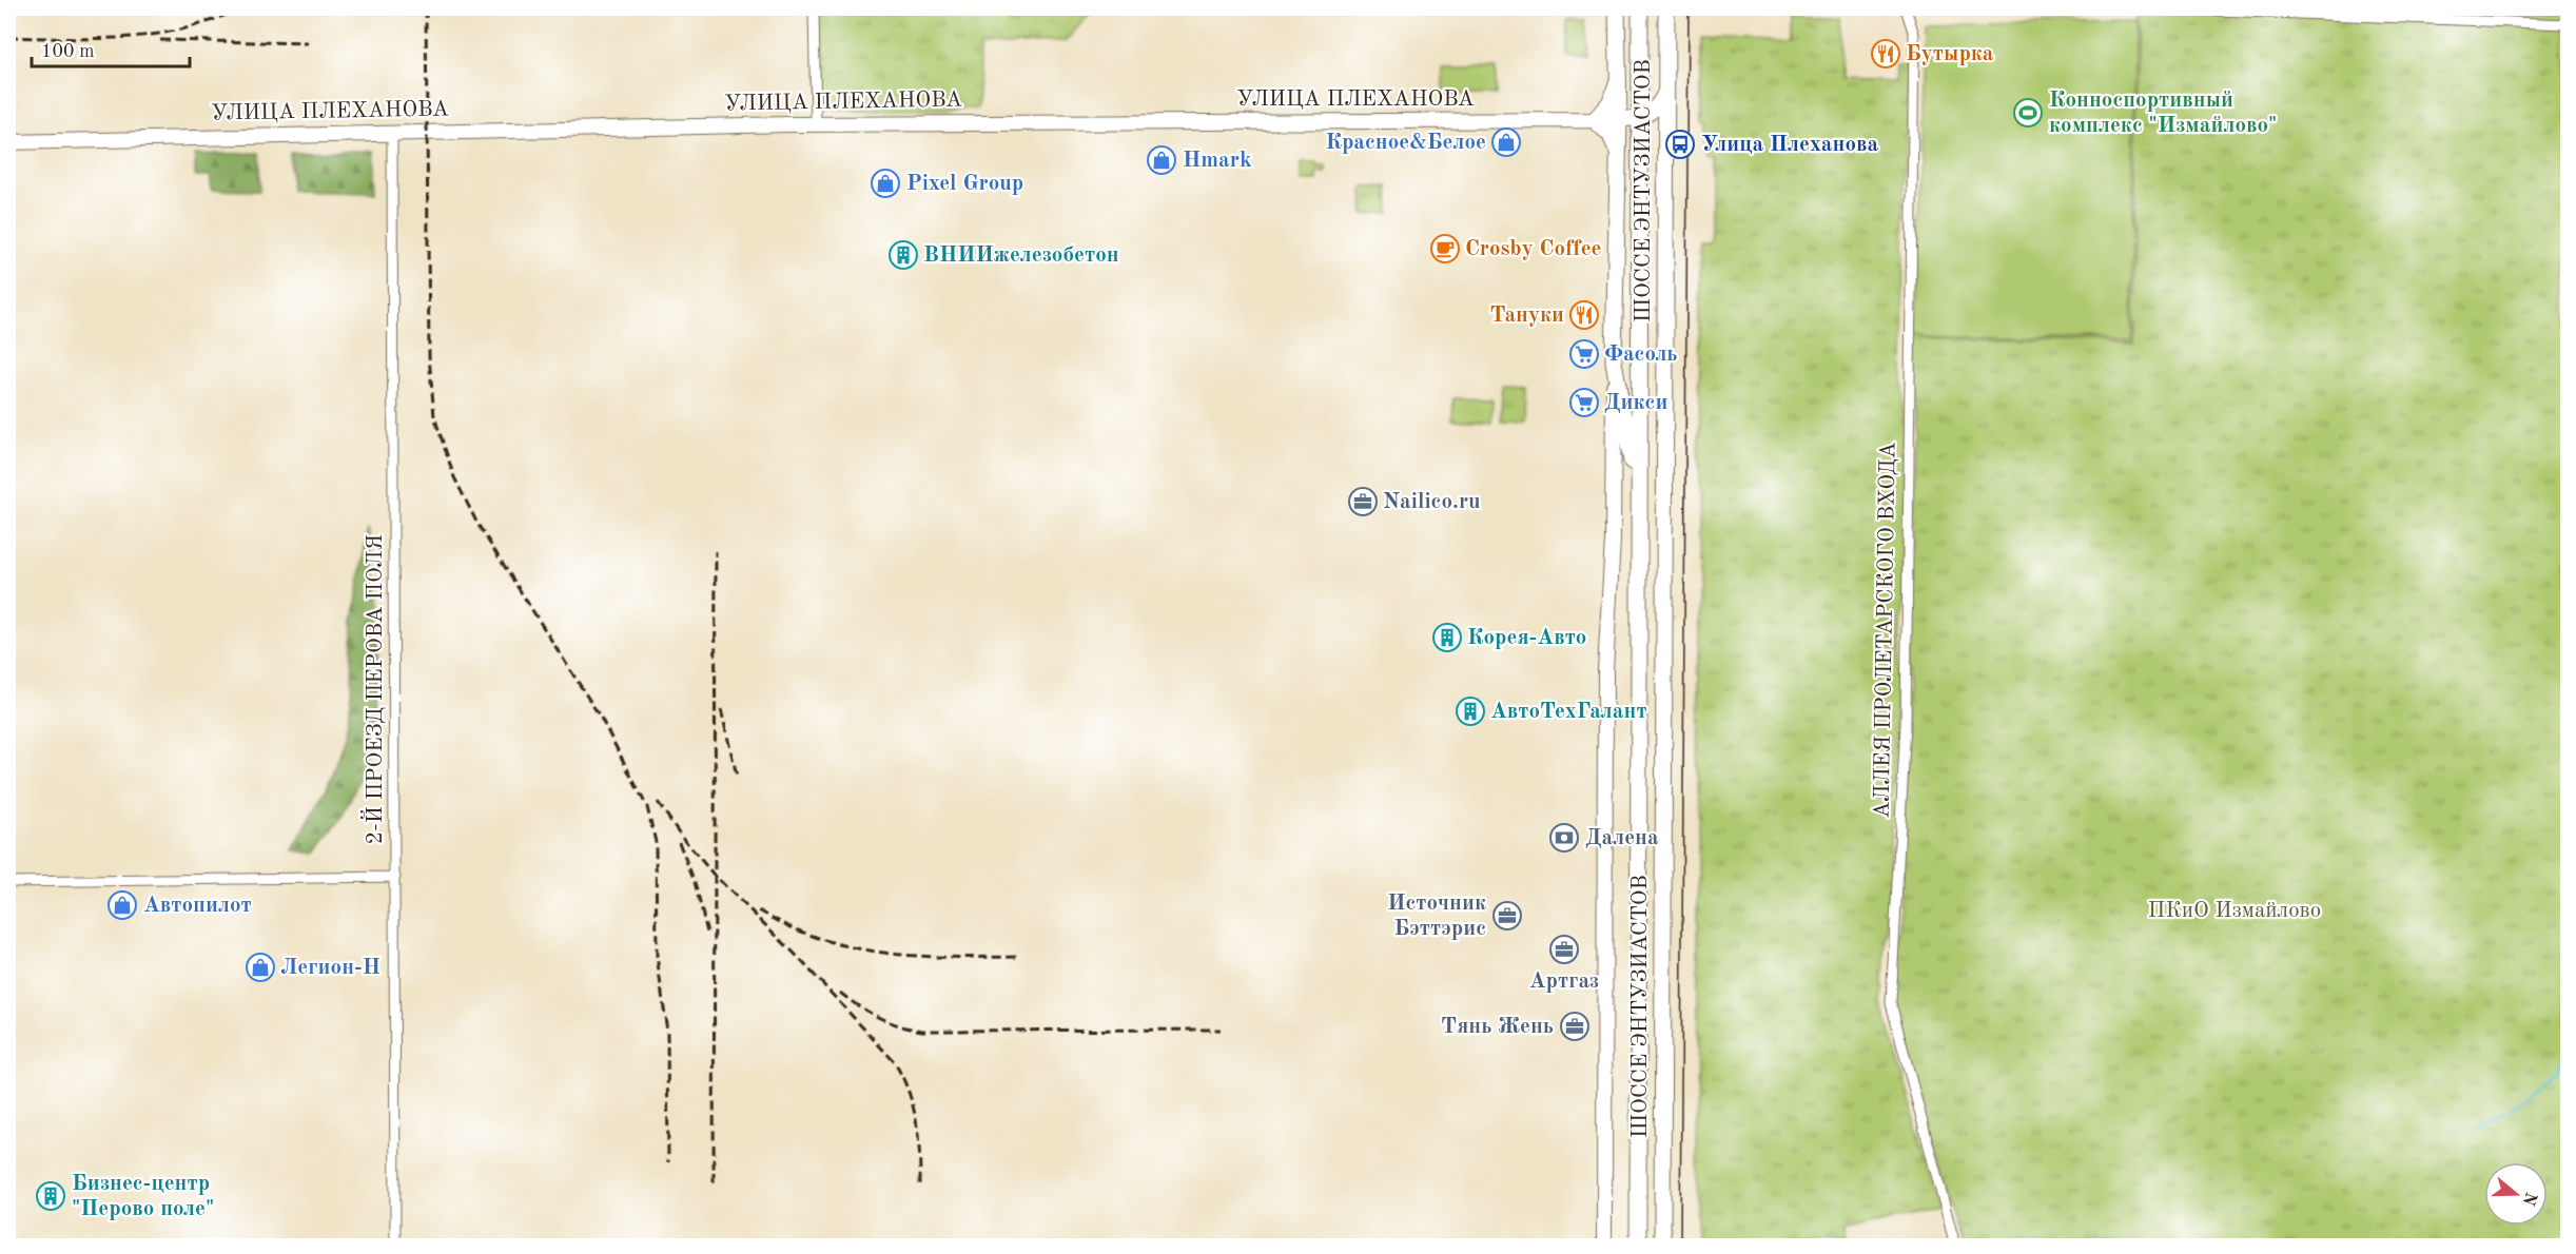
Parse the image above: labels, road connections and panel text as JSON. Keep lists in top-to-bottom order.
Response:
{
  "streets": {
    "main road": ["УЛИЦА ПЛЕХАНОВА", "ШОССЕ ЭНТУЗИАСТОВ"],
    "street": ["АЛЛЕЯ ПРОЛЕТАРСКОГО ВХОДА", "2-Й ПРОЕЗД ПЕРОВА ПОЛЯ"]
  },
  "crossings": [
    ["УЛИЦА ПЛЕХАНОВА", "ШОССЕ ЭНТУЗИАСТОВ"],
    ["УЛИЦА ПЛЕХАНОВА", "2-Й ПРОЕЗД ПЕРОВА ПОЛЯ"]
  ],
  "parks": ["ПКиО Измайлово"],
  "places": {
    "restaurant": ["Бутырка", "Тануки"],
    "sports": ["Конноспортивный комплекс \"Измайлово\""],
    "shop": [
      "Красное&Белое",
      "Hmark",
      "Pixel Group",
      "Автопилот",
      "Легион-Н"
    ],
    "bus stop": ["Улица Плеханова"],
    "cafe": ["Crosby Coffee"],
    "building": [
      "ВНИИжелезобетон",
      "Корея-Авто",
      "АвтоТехГалант",
      "Бизнес-центр \"Перово поле\""
    ],
    "supermarket": ["Фасоль", "Дикси"],
    "office": [
      "Nailico.ru",
      "Источник Бэттэрис",
      "Артгаз",
      "Тянь Жень"
    ],
    "bank": ["Далена"]
  },
  "scale_bar": "100 m",
  "north": "right"
}
